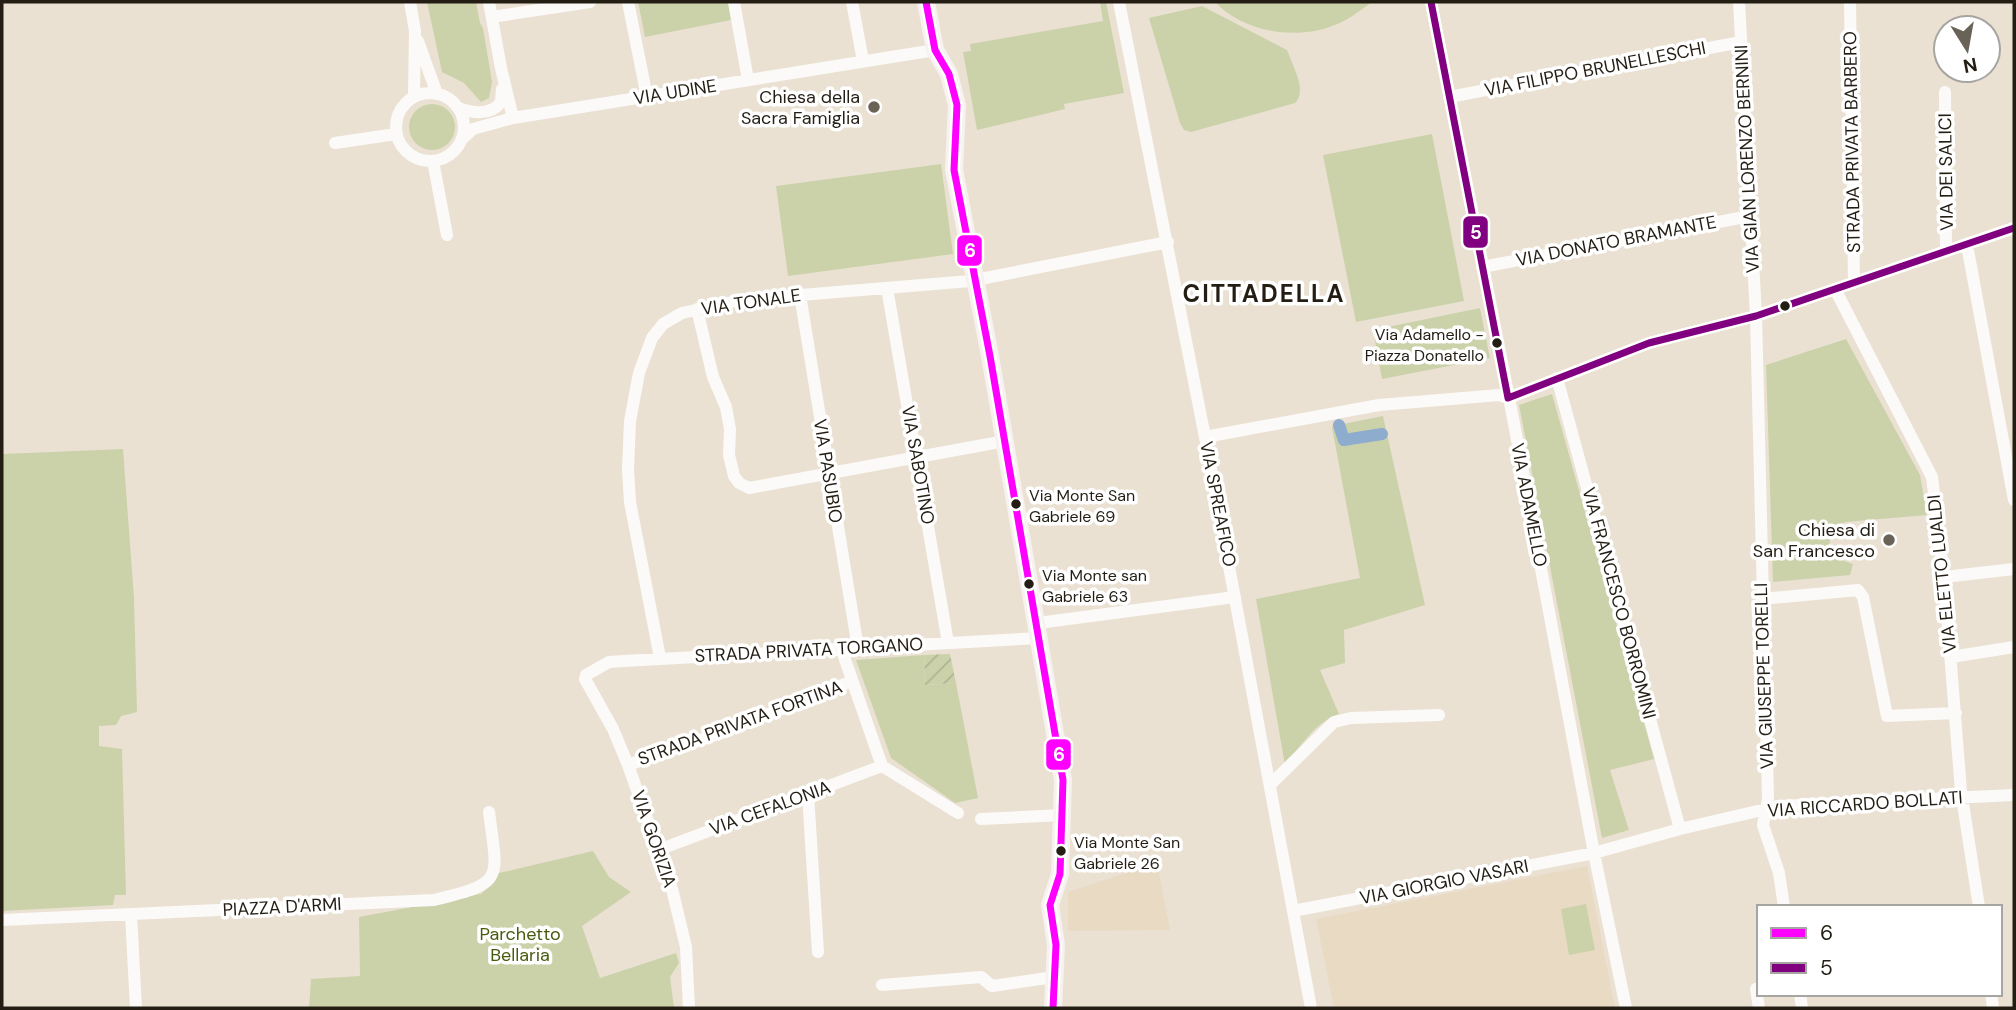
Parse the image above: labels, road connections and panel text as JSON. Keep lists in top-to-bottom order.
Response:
{
  "streets": {
    "street": [
      "VIA FILIPPO BRUNELLESCHI",
      "VIA UDINE",
      "STRADA PRIVATA BARBERO",
      "VIA GIAN LORENZO BERNINI",
      "VIA DEI SALICI",
      "VIA DONATO BRAMANTE",
      "VIA TONALE",
      "VIA SABOTINO",
      "VIA PASUBIO",
      "VIA SPREAFICO",
      "VIA ADAMELLO",
      "VIA ELETTO LUALDI",
      "VIA FRANCESCO BORROMINI",
      "STRADA PRIVATA TORGANO",
      "VIA GIUSEPPE TORELLI",
      "STRADA PRIVATA FORTINA",
      "VIA RICCARDO BOLLATI",
      "VIA CEFALONIA",
      "VIA GORIZIA",
      "VIA GIORGIO VASARI",
      "PIAZZA D'ARMI"
    ]
  },
  "crossings": [
    ["VIA FILIPPO BRUNELLESCHI", "VIA GIAN LORENZO BERNINI"],
    ["VIA FILIPPO BRUNELLESCHI", "VIA ADAMELLO"],
    ["VIA GIAN LORENZO BERNINI", "VIA DONATO BRAMANTE"],
    ["VIA GIAN LORENZO BERNINI", "VIA GIUSEPPE TORELLI"],
    ["VIA DONATO BRAMANTE", "VIA ADAMELLO"],
    ["VIA TONALE", "VIA SABOTINO"],
    ["VIA TONALE", "VIA PASUBIO"],
    ["VIA TONALE", "VIA SPREAFICO"],
    ["VIA TONALE", "STRADA PRIVATA TORGANO"],
    ["VIA SABOTINO", "STRADA PRIVATA TORGANO"],
    ["VIA PASUBIO", "STRADA PRIVATA TORGANO"],
    ["VIA SPREAFICO", "STRADA PRIVATA TORGANO"],
    ["VIA SPREAFICO", "VIA GIORGIO VASARI"],
    ["VIA ADAMELLO", "VIA RICCARDO BOLLATI"],
    ["VIA ADAMELLO", "VIA GIORGIO VASARI"],
    ["VIA ELETTO LUALDI", "VIA RICCARDO BOLLATI"],
    ["VIA FRANCESCO BORROMINI", "VIA RICCARDO BOLLATI"],
    ["STRADA PRIVATA TORGANO", "VIA GORIZIA"],
    ["VIA GIUSEPPE TORELLI", "VIA RICCARDO BOLLATI"],
    ["STRADA PRIVATA FORTINA", "VIA GORIZIA"],
    ["VIA RICCARDO BOLLATI", "VIA GIORGIO VASARI"],
    ["VIA CEFALONIA", "VIA GORIZIA"]
  ],
  "districts": ["CITTADELLA"],
  "parks": ["Parchetto Bellaria"],
  "places": [
    "Chiesa della Sacra Famiglia",
    "Via Adamello - Piazza Donatello",
    "Via Monte San Gabriele 69",
    "Chiesa di San Francesco",
    "Via Monte san Gabriele 63",
    "Via Monte San Gabriele 26"
  ],
  "lines": ["transit line 6", "transit line 5"],
  "legend": ["6", "5"],
  "north": "bottom"
}
